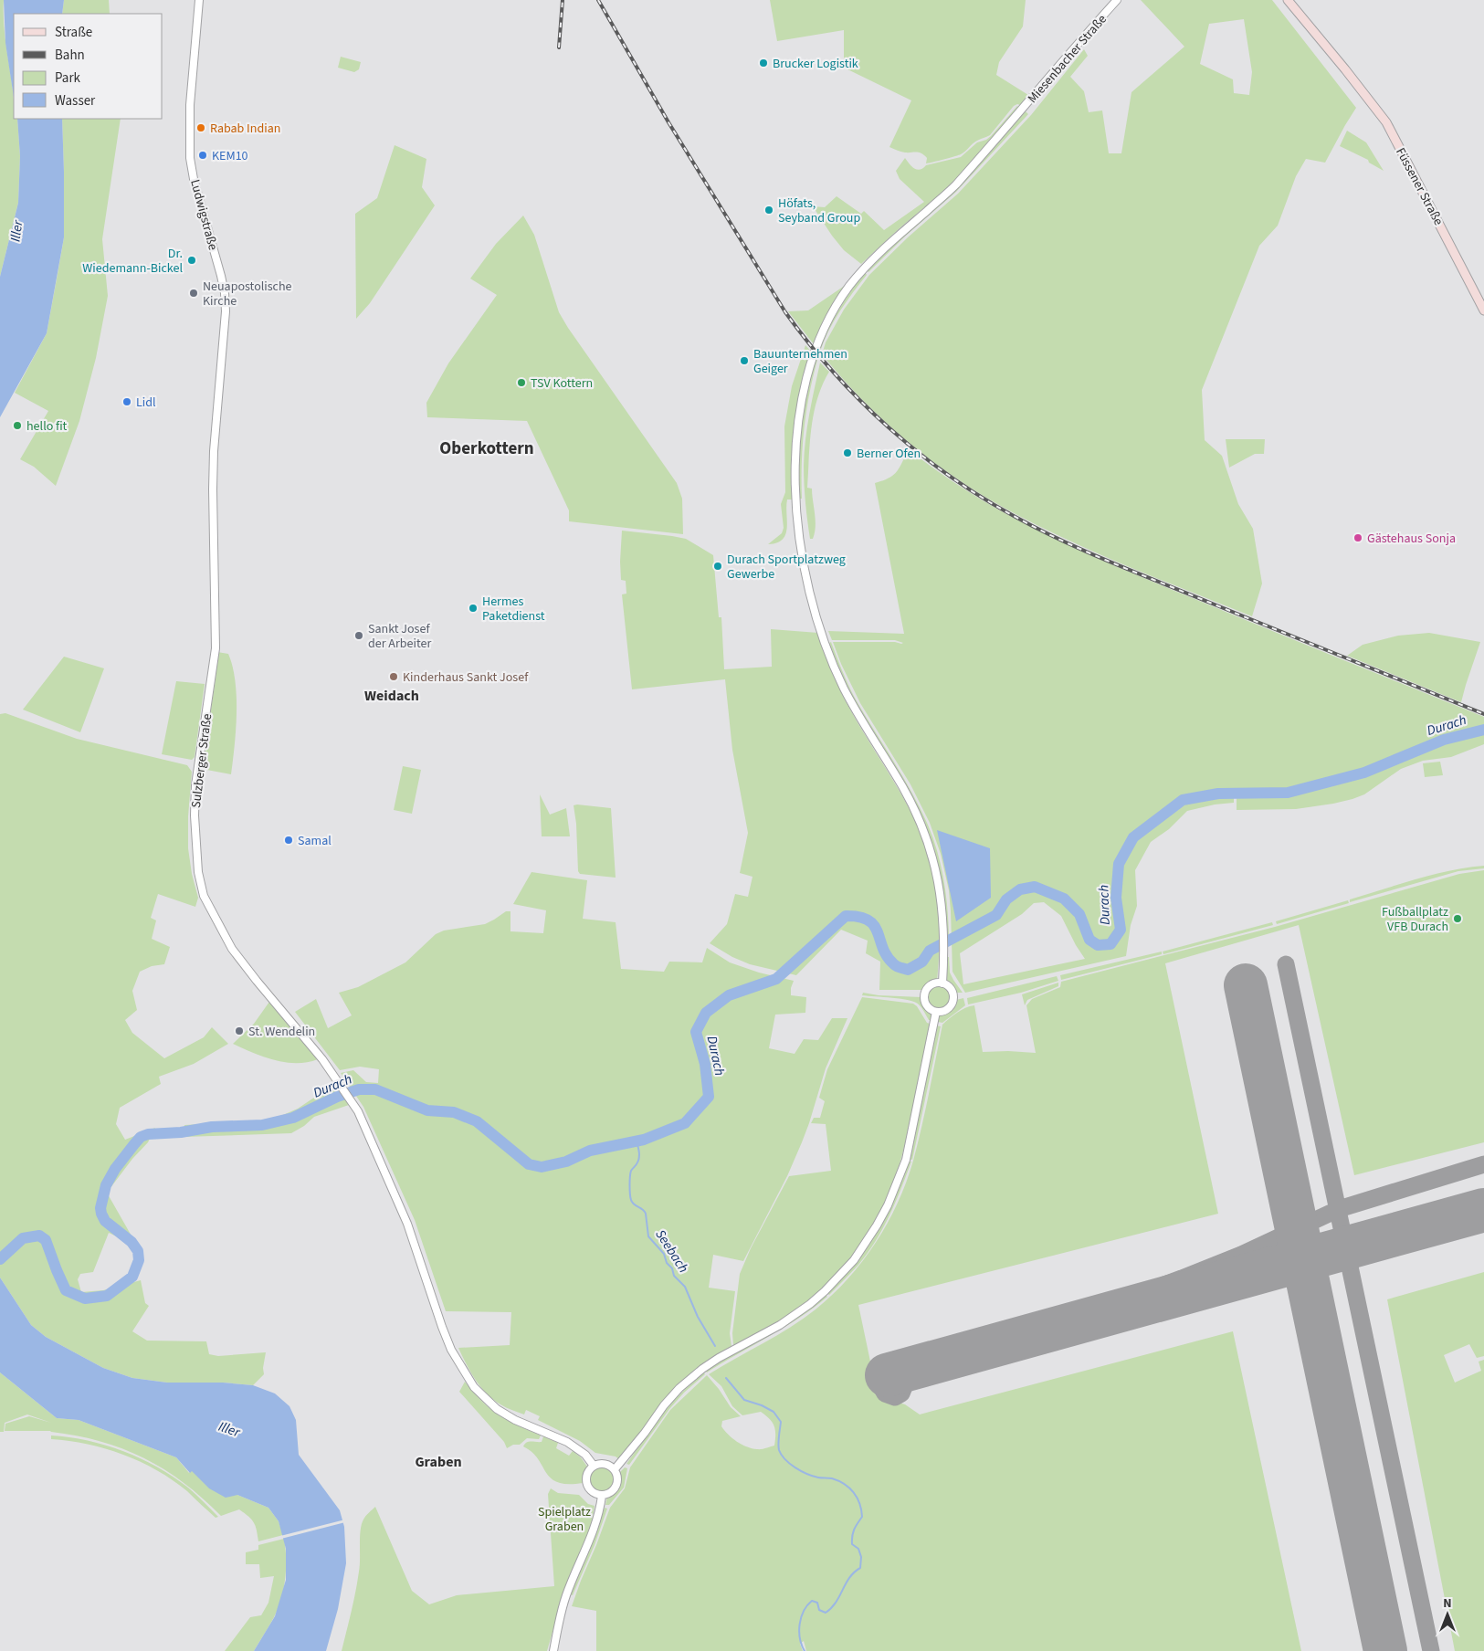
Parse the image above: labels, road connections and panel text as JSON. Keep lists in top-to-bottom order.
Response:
{
  "streets": {
    "main road": ["Füssener Straße"],
    "street": ["Miesenbacher Straße", "Ludwigstraße", "Sulzberger Straße"]
  },
  "crossings": [
    ["Ludwigstraße", "Sulzberger Straße"]
  ],
  "districts": ["Oberkottern", "Weidach", "Graben"],
  "water": ["Iller", "Durach", "Seebach"],
  "parks": ["Spielplatz Graben"],
  "places": [
    "Brucker Logistik",
    "Rabab Indian",
    "KEM10",
    "Höfats, Seyband Group",
    "Dr. Wiedemann-Bickel",
    "Neuapostolische Kirche",
    "Bauunternehmen Geiger",
    "TSV Kottern",
    "Lidl",
    "hello fit",
    "Berner Ofen",
    "Gästehaus Sonja",
    "Durach Sportplatzweg Gewerbe",
    "Hermes Paketdienst",
    "Sankt Josef der Arbeiter",
    "Kinderhaus Sankt Josef",
    "Samal",
    "Fußballplatz VFB Durach",
    "St. Wendelin"
  ],
  "legend": [
    "Straße",
    "Bahn",
    "Park",
    "Wasser"
  ],
  "north": "top"
}
